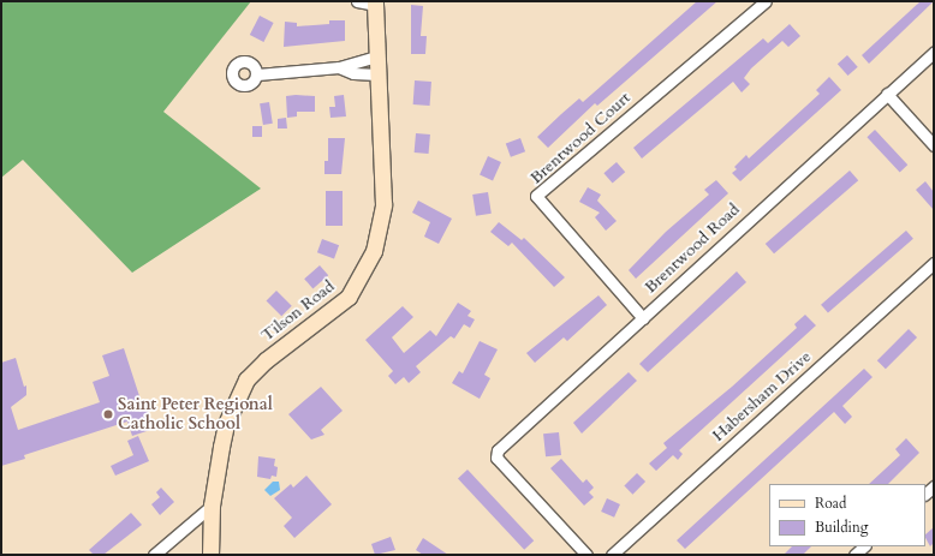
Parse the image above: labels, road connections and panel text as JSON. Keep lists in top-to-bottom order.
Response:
{
  "streets": {
    "street": [
      "Brentwood Court",
      "Brentwood Road",
      "Tilson Road",
      "Habersham Drive"
    ]
  },
  "crossings": [
    ["Brentwood Court", "Brentwood Road"]
  ],
  "places": ["Saint Peter Regional Catholic School"],
  "legend": ["Road", "Building"]
}
